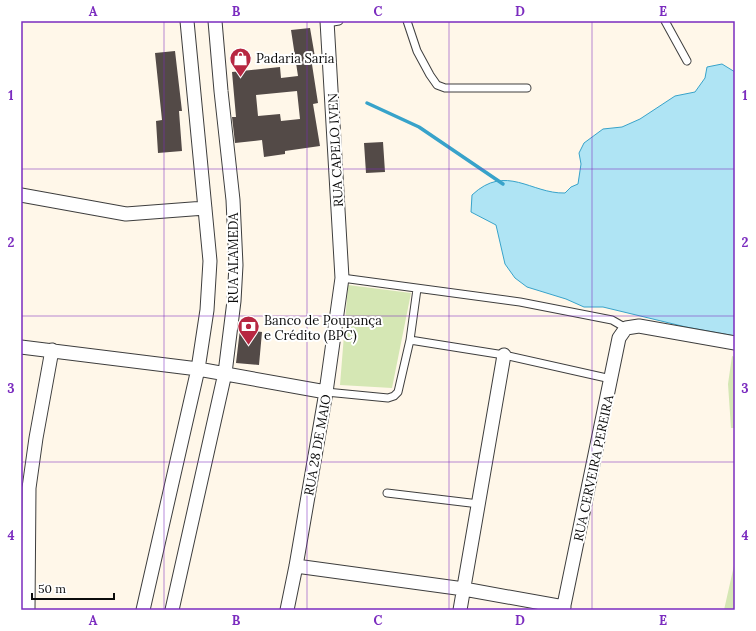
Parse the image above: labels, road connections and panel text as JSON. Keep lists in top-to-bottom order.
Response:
{
  "streets": {
    "street": [
      "RUA CAPELO IVEN",
      "RUA ALAMEDA",
      "RUA 28 DE MAIO",
      "RUA CERVEIRA PEREIRA"
    ]
  },
  "crossings": [
    ["RUA CAPELO IVEN", "RUA 28 DE MAIO"]
  ],
  "places": {
    "shop": ["Padaria Saria"],
    "bank": ["Banco de Poupança e Crédito (BPC)"]
  },
  "scale_bar": "50 m",
  "grid": {
    "columns": [
      "A",
      "B",
      "C",
      "D",
      "E"
    ],
    "rows": [
      "1",
      "2",
      "3",
      "4"
    ]
  }
}
